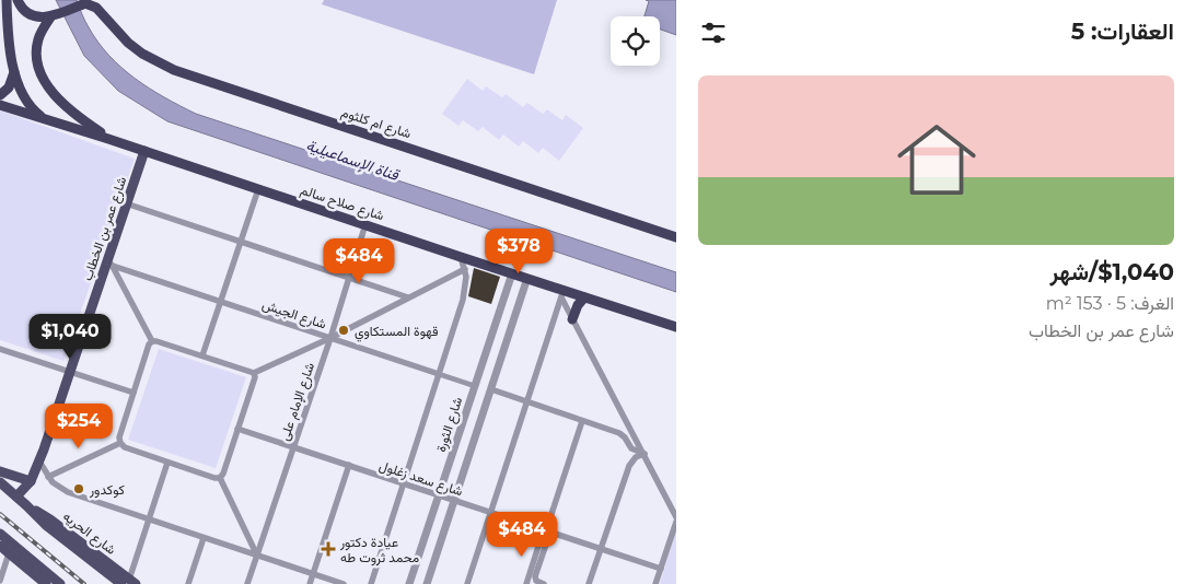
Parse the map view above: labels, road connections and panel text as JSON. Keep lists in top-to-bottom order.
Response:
{
  "streets": {
    "highway": ["شارع ام كلثوم", "شارع صلاح سالم"],
    "main road": ["شارع عمر بن الخطاب", "شارع الحريه"],
    "street": [
      "شارع الجيش",
      "شارع الإمام على",
      "شارع الثورة",
      "شارع سعد زغلول"
    ]
  },
  "crossings": [
    ["شارع صلاح سالم", "شارع عمر بن الخطاب"],
    ["شارع صلاح سالم", "شارع الإمام على"],
    ["شارع صلاح سالم", "شارع الثورة"],
    ["شارع عمر بن الخطاب", "شارع الجيش"],
    ["شارع عمر بن الخطاب", "شارع الحريه"],
    ["شارع الجيش", "شارع الإمام على"],
    ["شارع الجيش", "شارع الثورة"],
    ["شارع الإمام على", "شارع سعد زغلول"],
    ["شارع الثورة", "شارع سعد زغلول"]
  ],
  "water": ["قناة الإسماعيلية"],
  "places": {
    "other": ["قهوة المستكاوي", "كوكدور"],
    "health": ["عيادة دكتور محمد ثروت طه"]
  },
  "page": {
    "heading": "العقارات: 5",
    "list": [
      {
        "name": "$1,040/شهر",
        "note": "الغرف: 5 · 153 m² · شارع عمر بن الخطاب"
      }
    ],
    "price": [
      "$378",
      "$484",
      "$1,040",
      "$254",
      "$484"
    ]
  }
}
